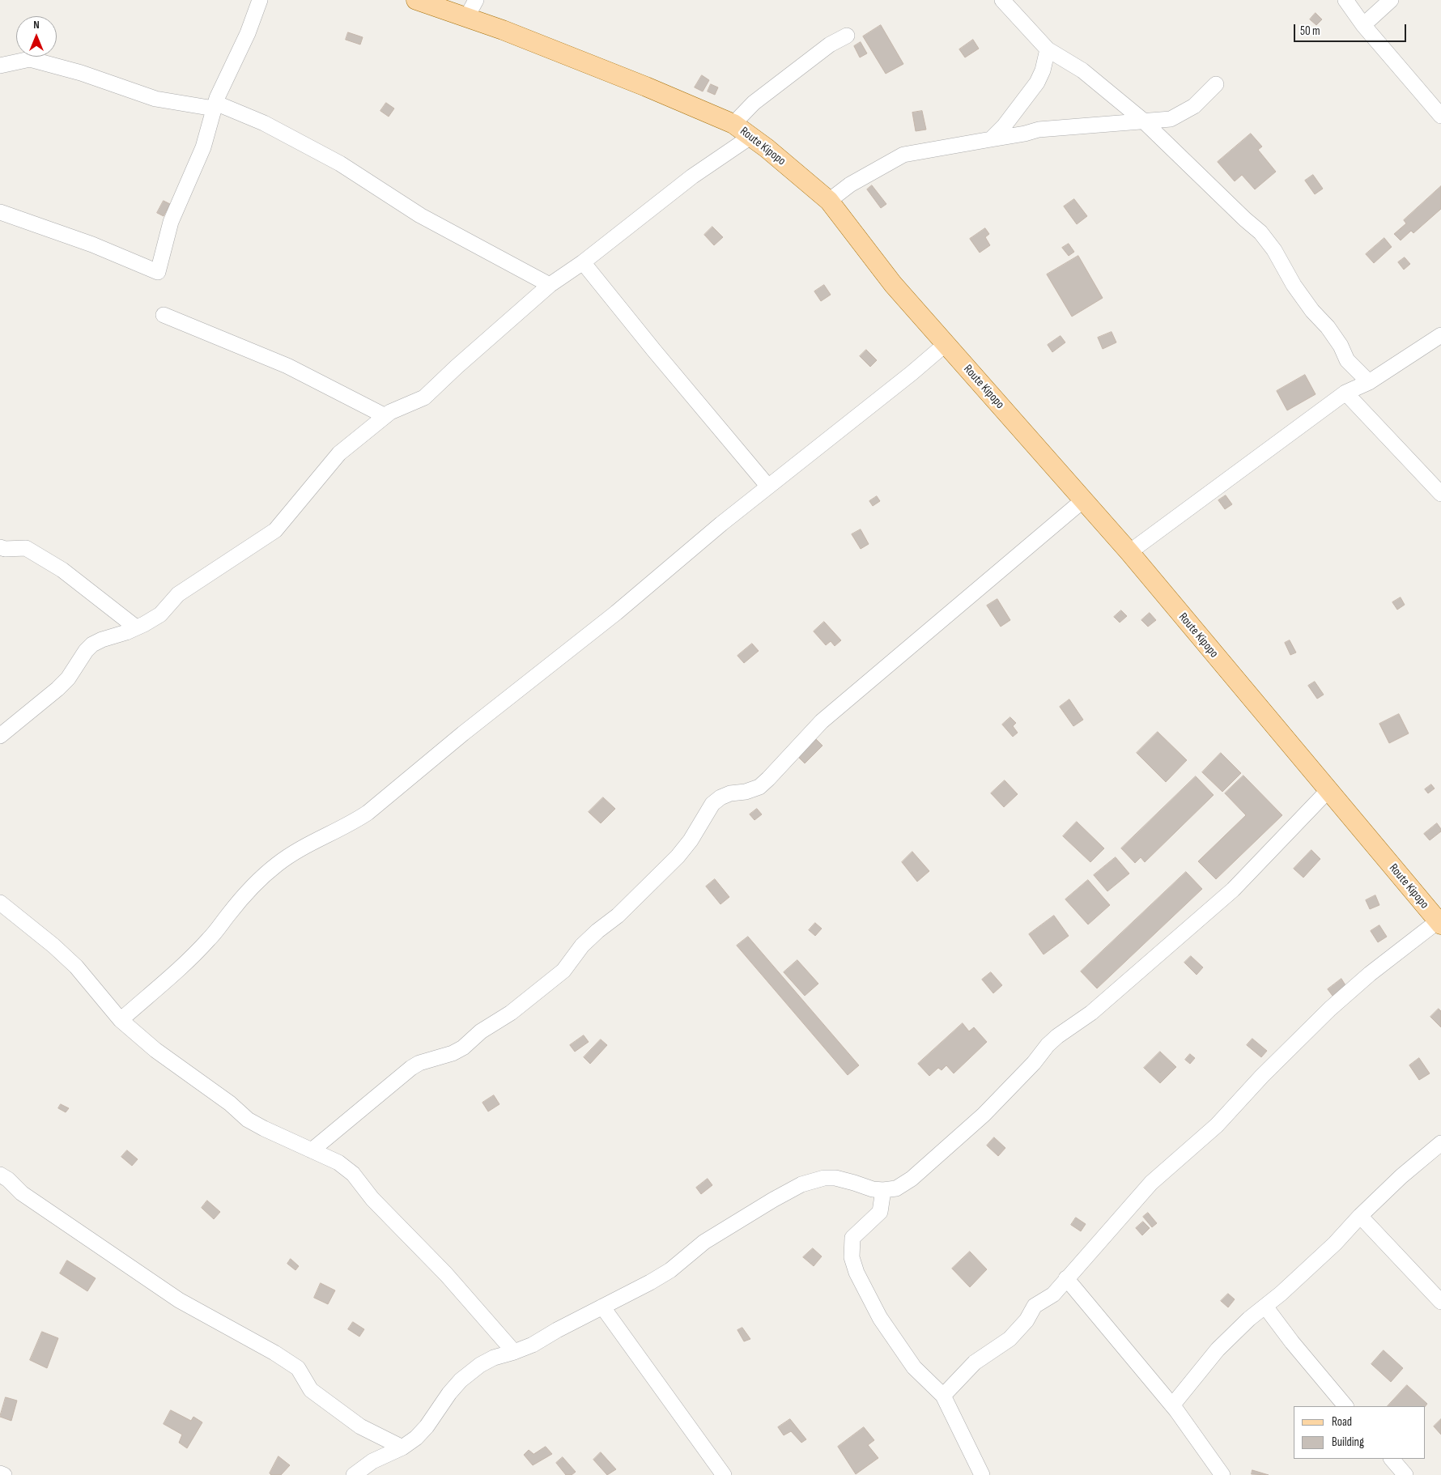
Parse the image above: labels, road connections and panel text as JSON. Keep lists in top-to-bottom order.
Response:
{
  "streets": {
    "main road": ["Route Kipopo"]
  },
  "legend": ["Road", "Building"],
  "scale_bar": "50 m",
  "north": "top"
}
